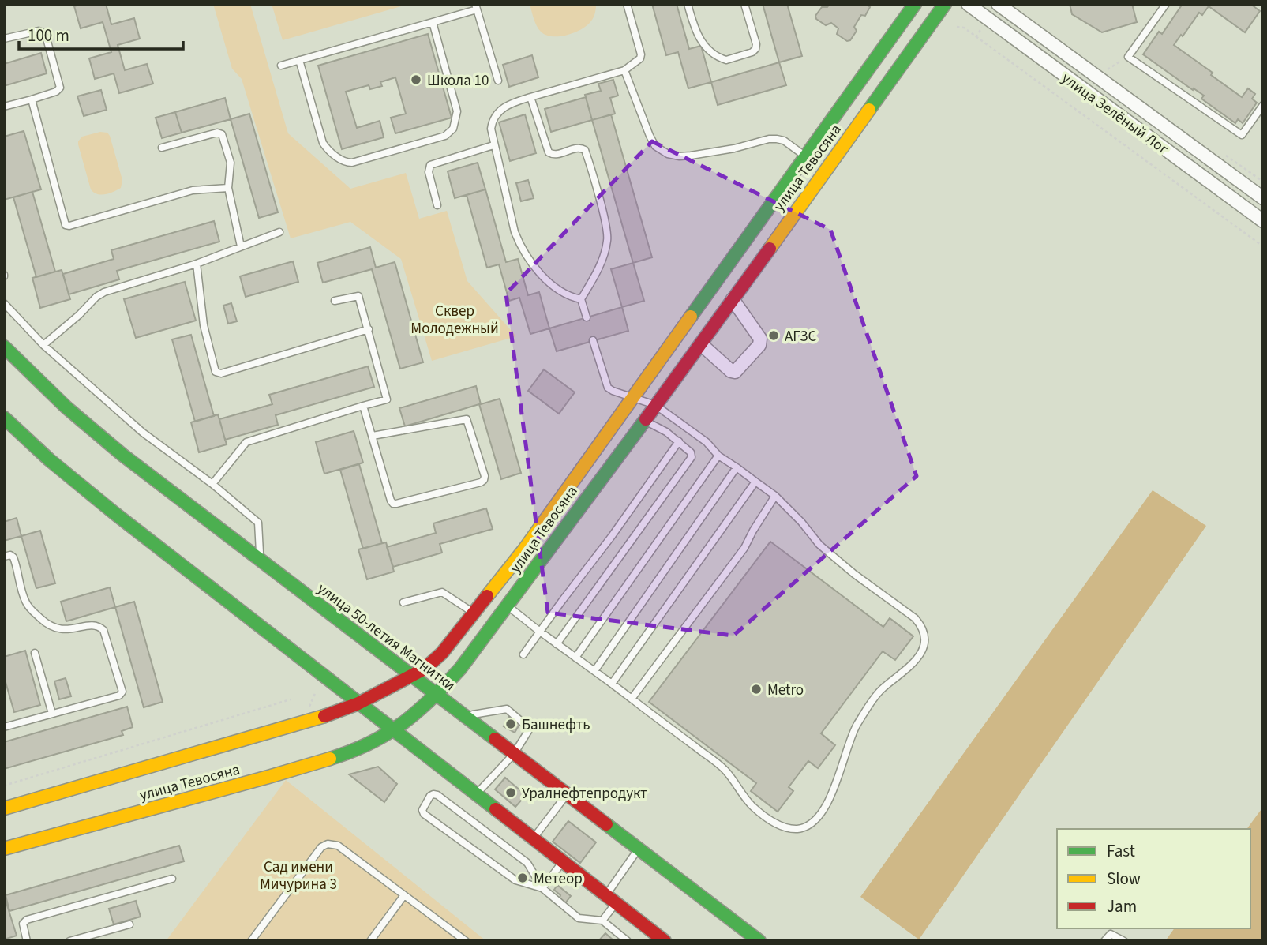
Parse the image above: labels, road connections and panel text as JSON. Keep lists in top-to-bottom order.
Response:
{
  "streets": {
    "main road": ["улица Тевосяна", "улица 50-летия Магнитки"],
    "street": ["улица Зелёный Лог"]
  },
  "crossings": [
    ["улица Тевосяна", "улица 50-летия Магнитки"]
  ],
  "parks": ["Сквер Молодежный", "Сад имени Мичурина 3"],
  "places": [
    "Школа 10",
    "АГЗС",
    "Metro",
    "Башнефть",
    "Уралнефтепродукт",
    "Метеор"
  ],
  "legend": ["Fast", "Slow", "Jam"],
  "scale_bar": "100 m"
}
